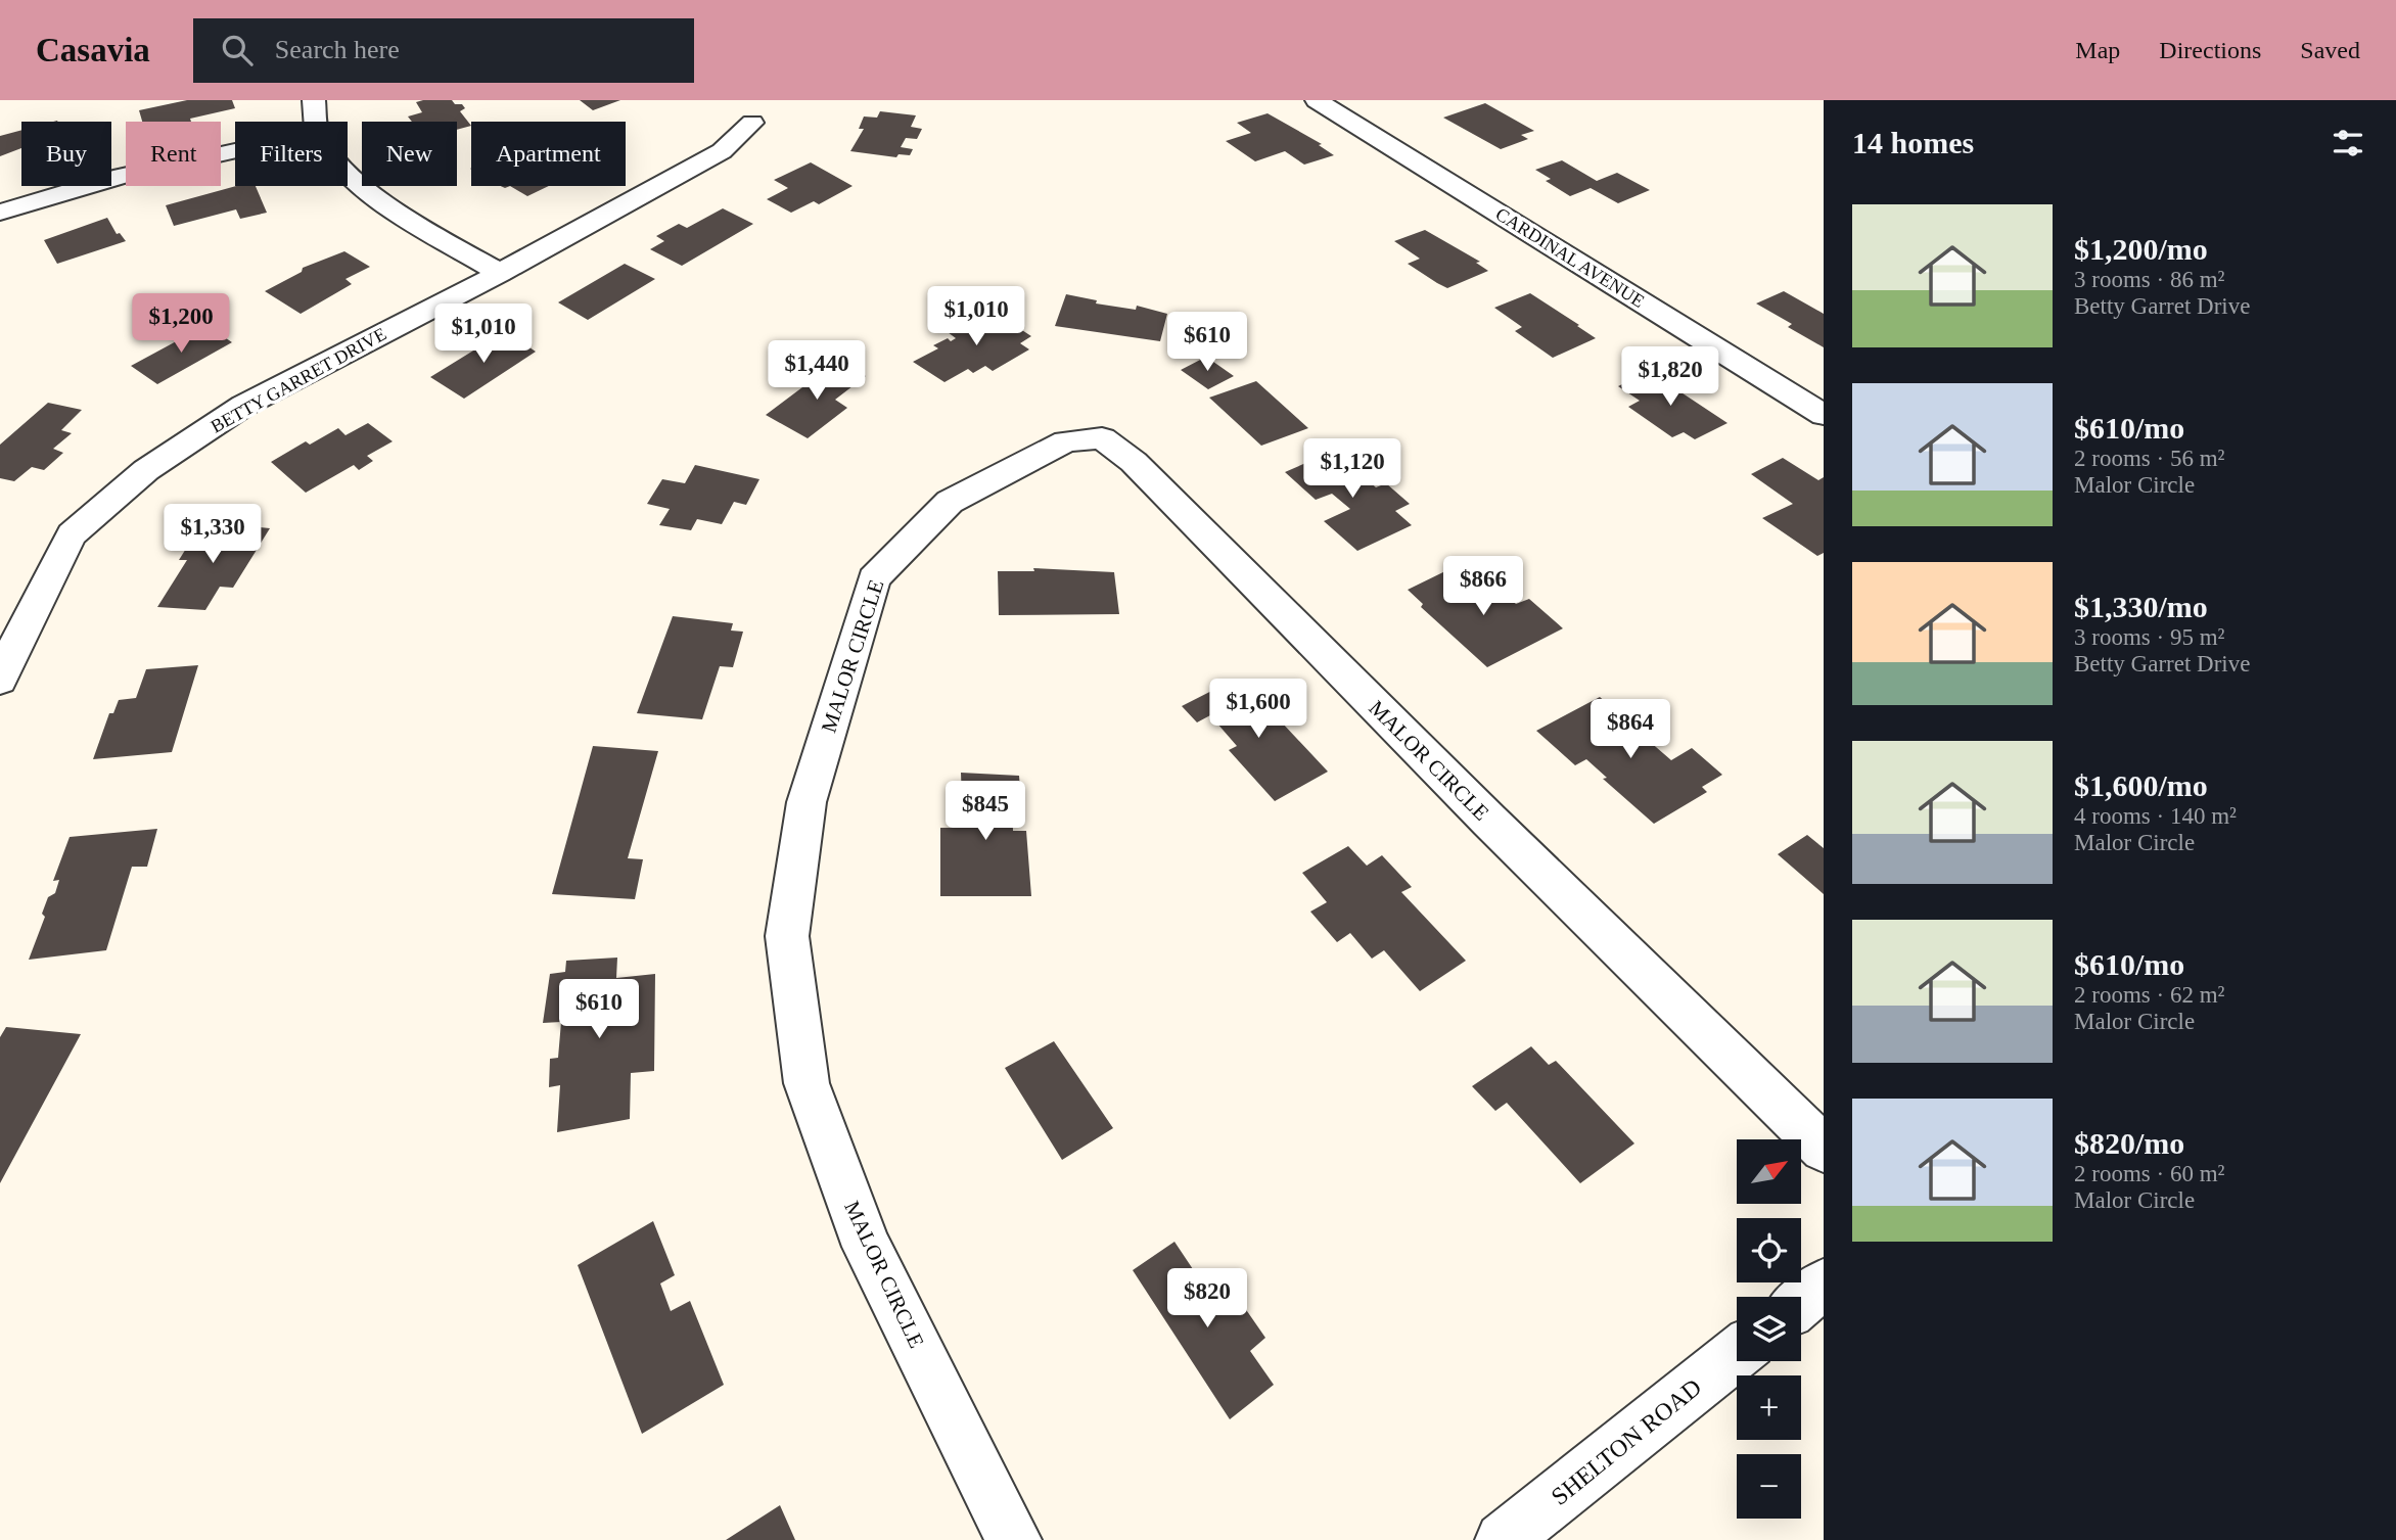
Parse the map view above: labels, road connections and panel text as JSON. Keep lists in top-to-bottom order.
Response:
{
  "streets": {
    "street": [
      "CARDINAL AVENUE",
      "BETTY GARRET DRIVE",
      "MALOR CIRCLE",
      "SHELTON ROAD"
    ]
  },
  "north": "top right",
  "page": {
    "header": "Casavia",
    "search": "Search here",
    "nav": ["Map", "Directions", "Saved"],
    "heading": "14 homes",
    "chip": [
      "Buy",
      "Rent",
      "Filters",
      "New",
      "Apartment"
    ],
    "list": [
      {
        "name": "$1,200/mo",
        "note": "3 rooms · 86 m² · Betty Garret Drive"
      },
      {
        "name": "$610/mo",
        "note": "2 rooms · 56 m² · Malor Circle"
      },
      {
        "name": "$1,330/mo",
        "note": "3 rooms · 95 m² · Betty Garret Drive"
      },
      {
        "name": "$1,600/mo",
        "note": "4 rooms · 140 m² · Malor Circle"
      },
      {
        "name": "$610/mo",
        "note": "2 rooms · 62 m² · Malor Circle"
      },
      {
        "name": "$820/mo",
        "note": "2 rooms · 60 m² · Malor Circle"
      }
    ],
    "price": [
      "$1,010",
      "$1,200",
      "$1,010",
      "$610",
      "$1,440",
      "$1,820",
      "$1,120",
      "$1,330",
      "$866",
      "$1,600",
      "$864",
      "$845",
      "$610",
      "$820"
    ],
    "map_buttons": ["+", "−"]
  }
}
